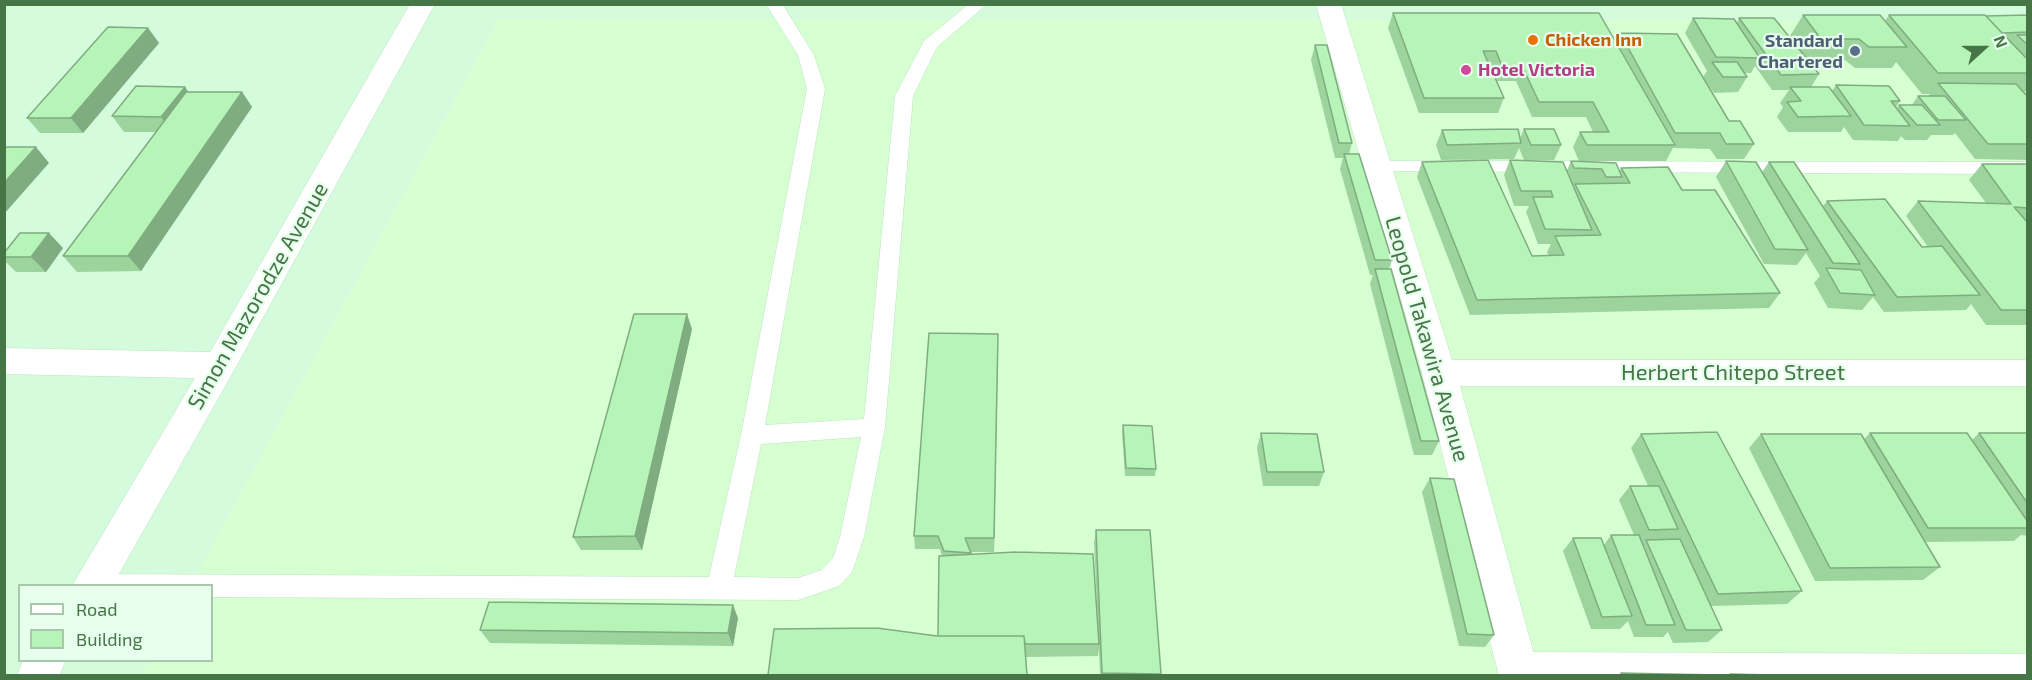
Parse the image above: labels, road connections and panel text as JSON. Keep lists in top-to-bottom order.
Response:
{
  "streets": {
    "street": ["Simon Mazorodze Avenue", "Leopold Takawira Avenue", "Herbert Chitepo Street"]
  },
  "crossings": [
    ["Leopold Takawira Avenue", "Herbert Chitepo Street"]
  ],
  "places": ["Chicken Inn", "Standard Chartered", "Hotel Victoria"],
  "legend": ["Road", "Building"],
  "north": "right"
}
